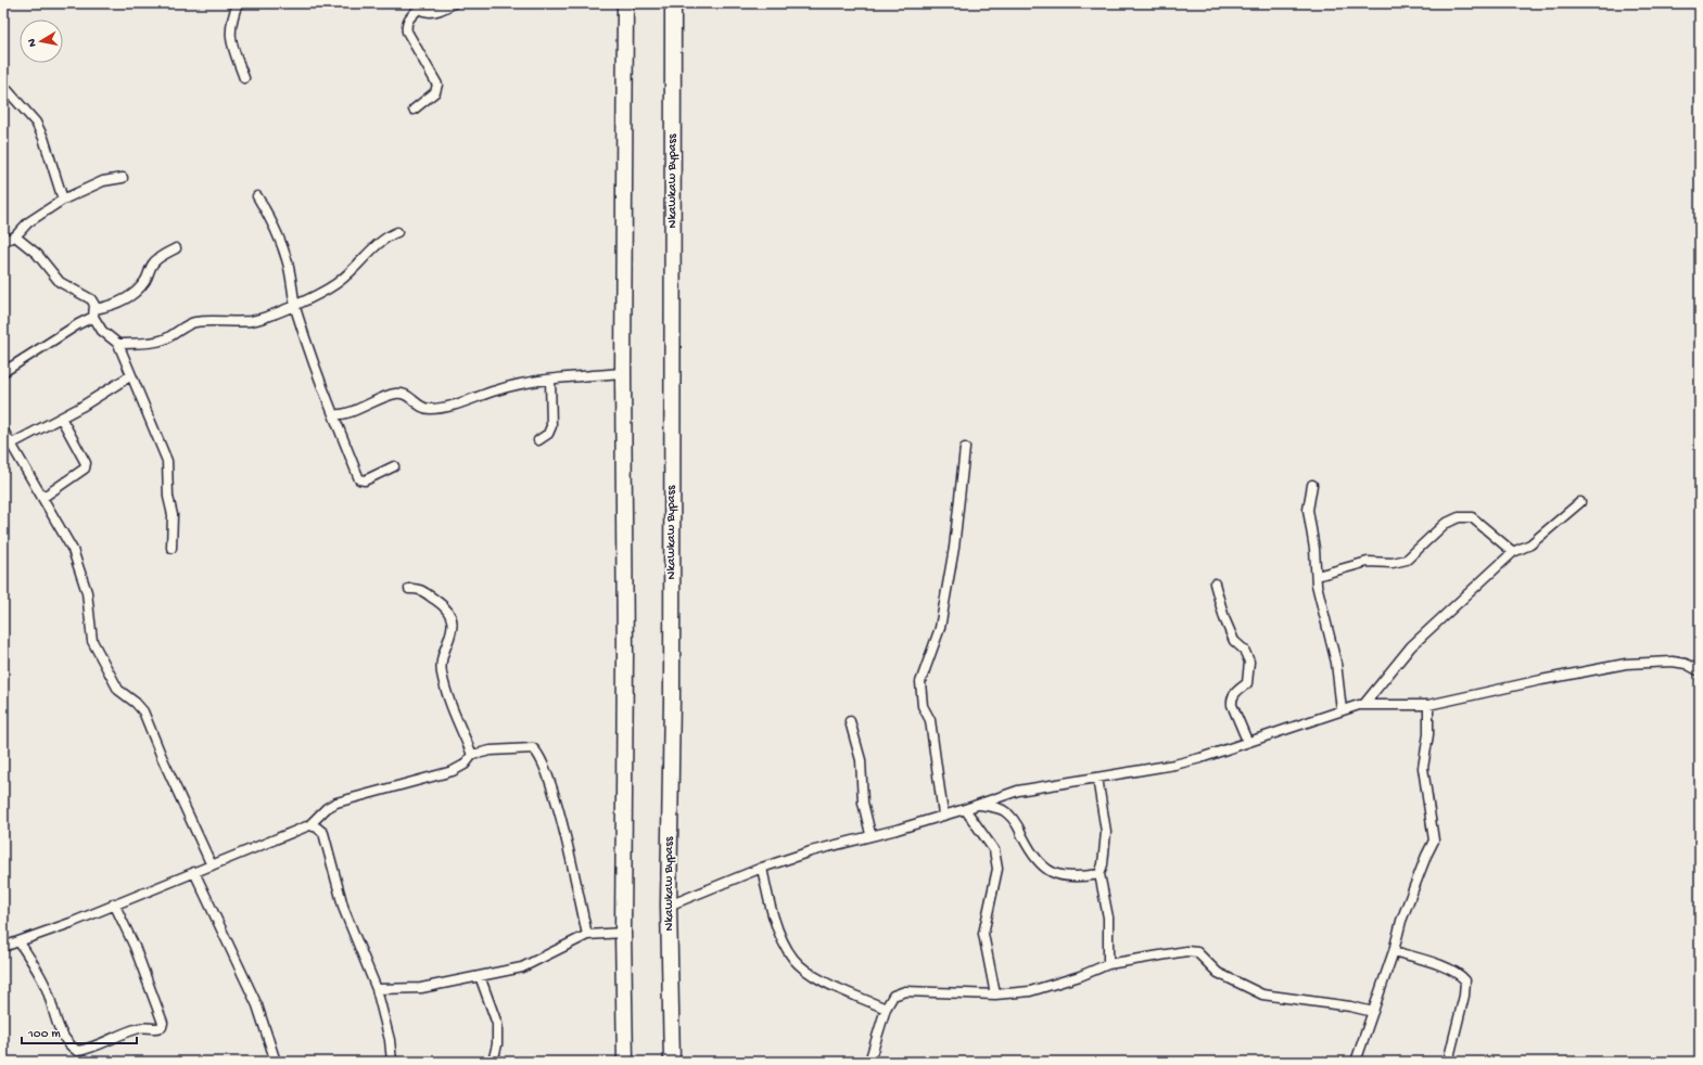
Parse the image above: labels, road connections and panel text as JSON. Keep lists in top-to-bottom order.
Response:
{
  "streets": {
    "highway": ["Nkawkaw Bypass"]
  },
  "scale_bar": "100 m",
  "north": "left"
}
